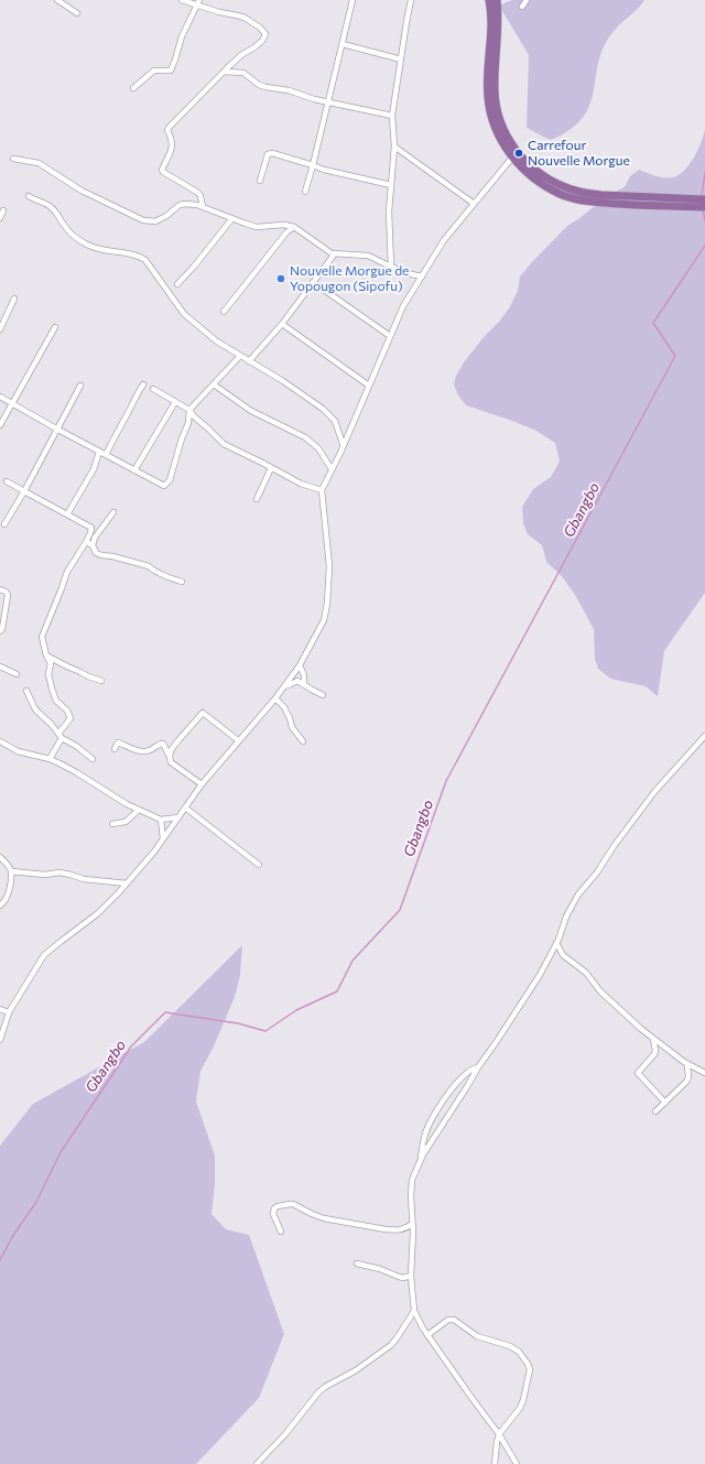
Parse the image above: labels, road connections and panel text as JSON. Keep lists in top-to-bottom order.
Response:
{
  "water": ["Gbangbo"],
  "places": ["Carrefour Nouvelle Morgue", "Nouvelle Morgue de Yopougon (Sipofu)"]
}
